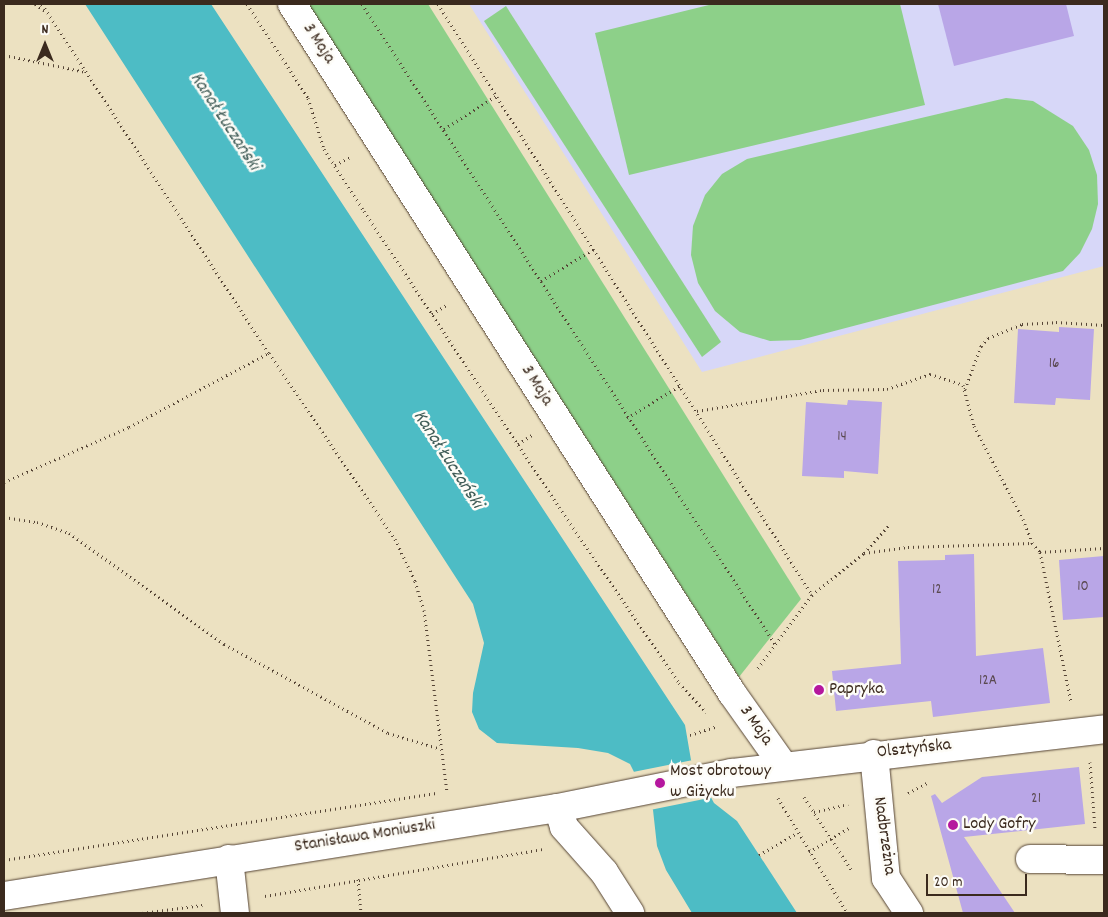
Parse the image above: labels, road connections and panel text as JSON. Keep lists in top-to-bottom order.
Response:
{
  "streets": {
    "street": [
      "3 Maja",
      "Olsztyńska",
      "Nadbrzeżna",
      "Stanisława Moniuszki"
    ]
  },
  "crossings": [
    ["3 Maja", "Olsztyńska"],
    ["Olsztyńska", "Nadbrzeżna"],
    ["Olsztyńska", "Stanisława Moniuszki"]
  ],
  "water": ["Kanał Łuczański"],
  "places": ["Papryka", "Most obrotowy w Giżycku", "Lody Gofry"],
  "house_numbers": [
    "16",
    "14",
    "10",
    "12",
    "12A",
    "21"
  ],
  "scale_bar": "20 m",
  "north": "top"
}
